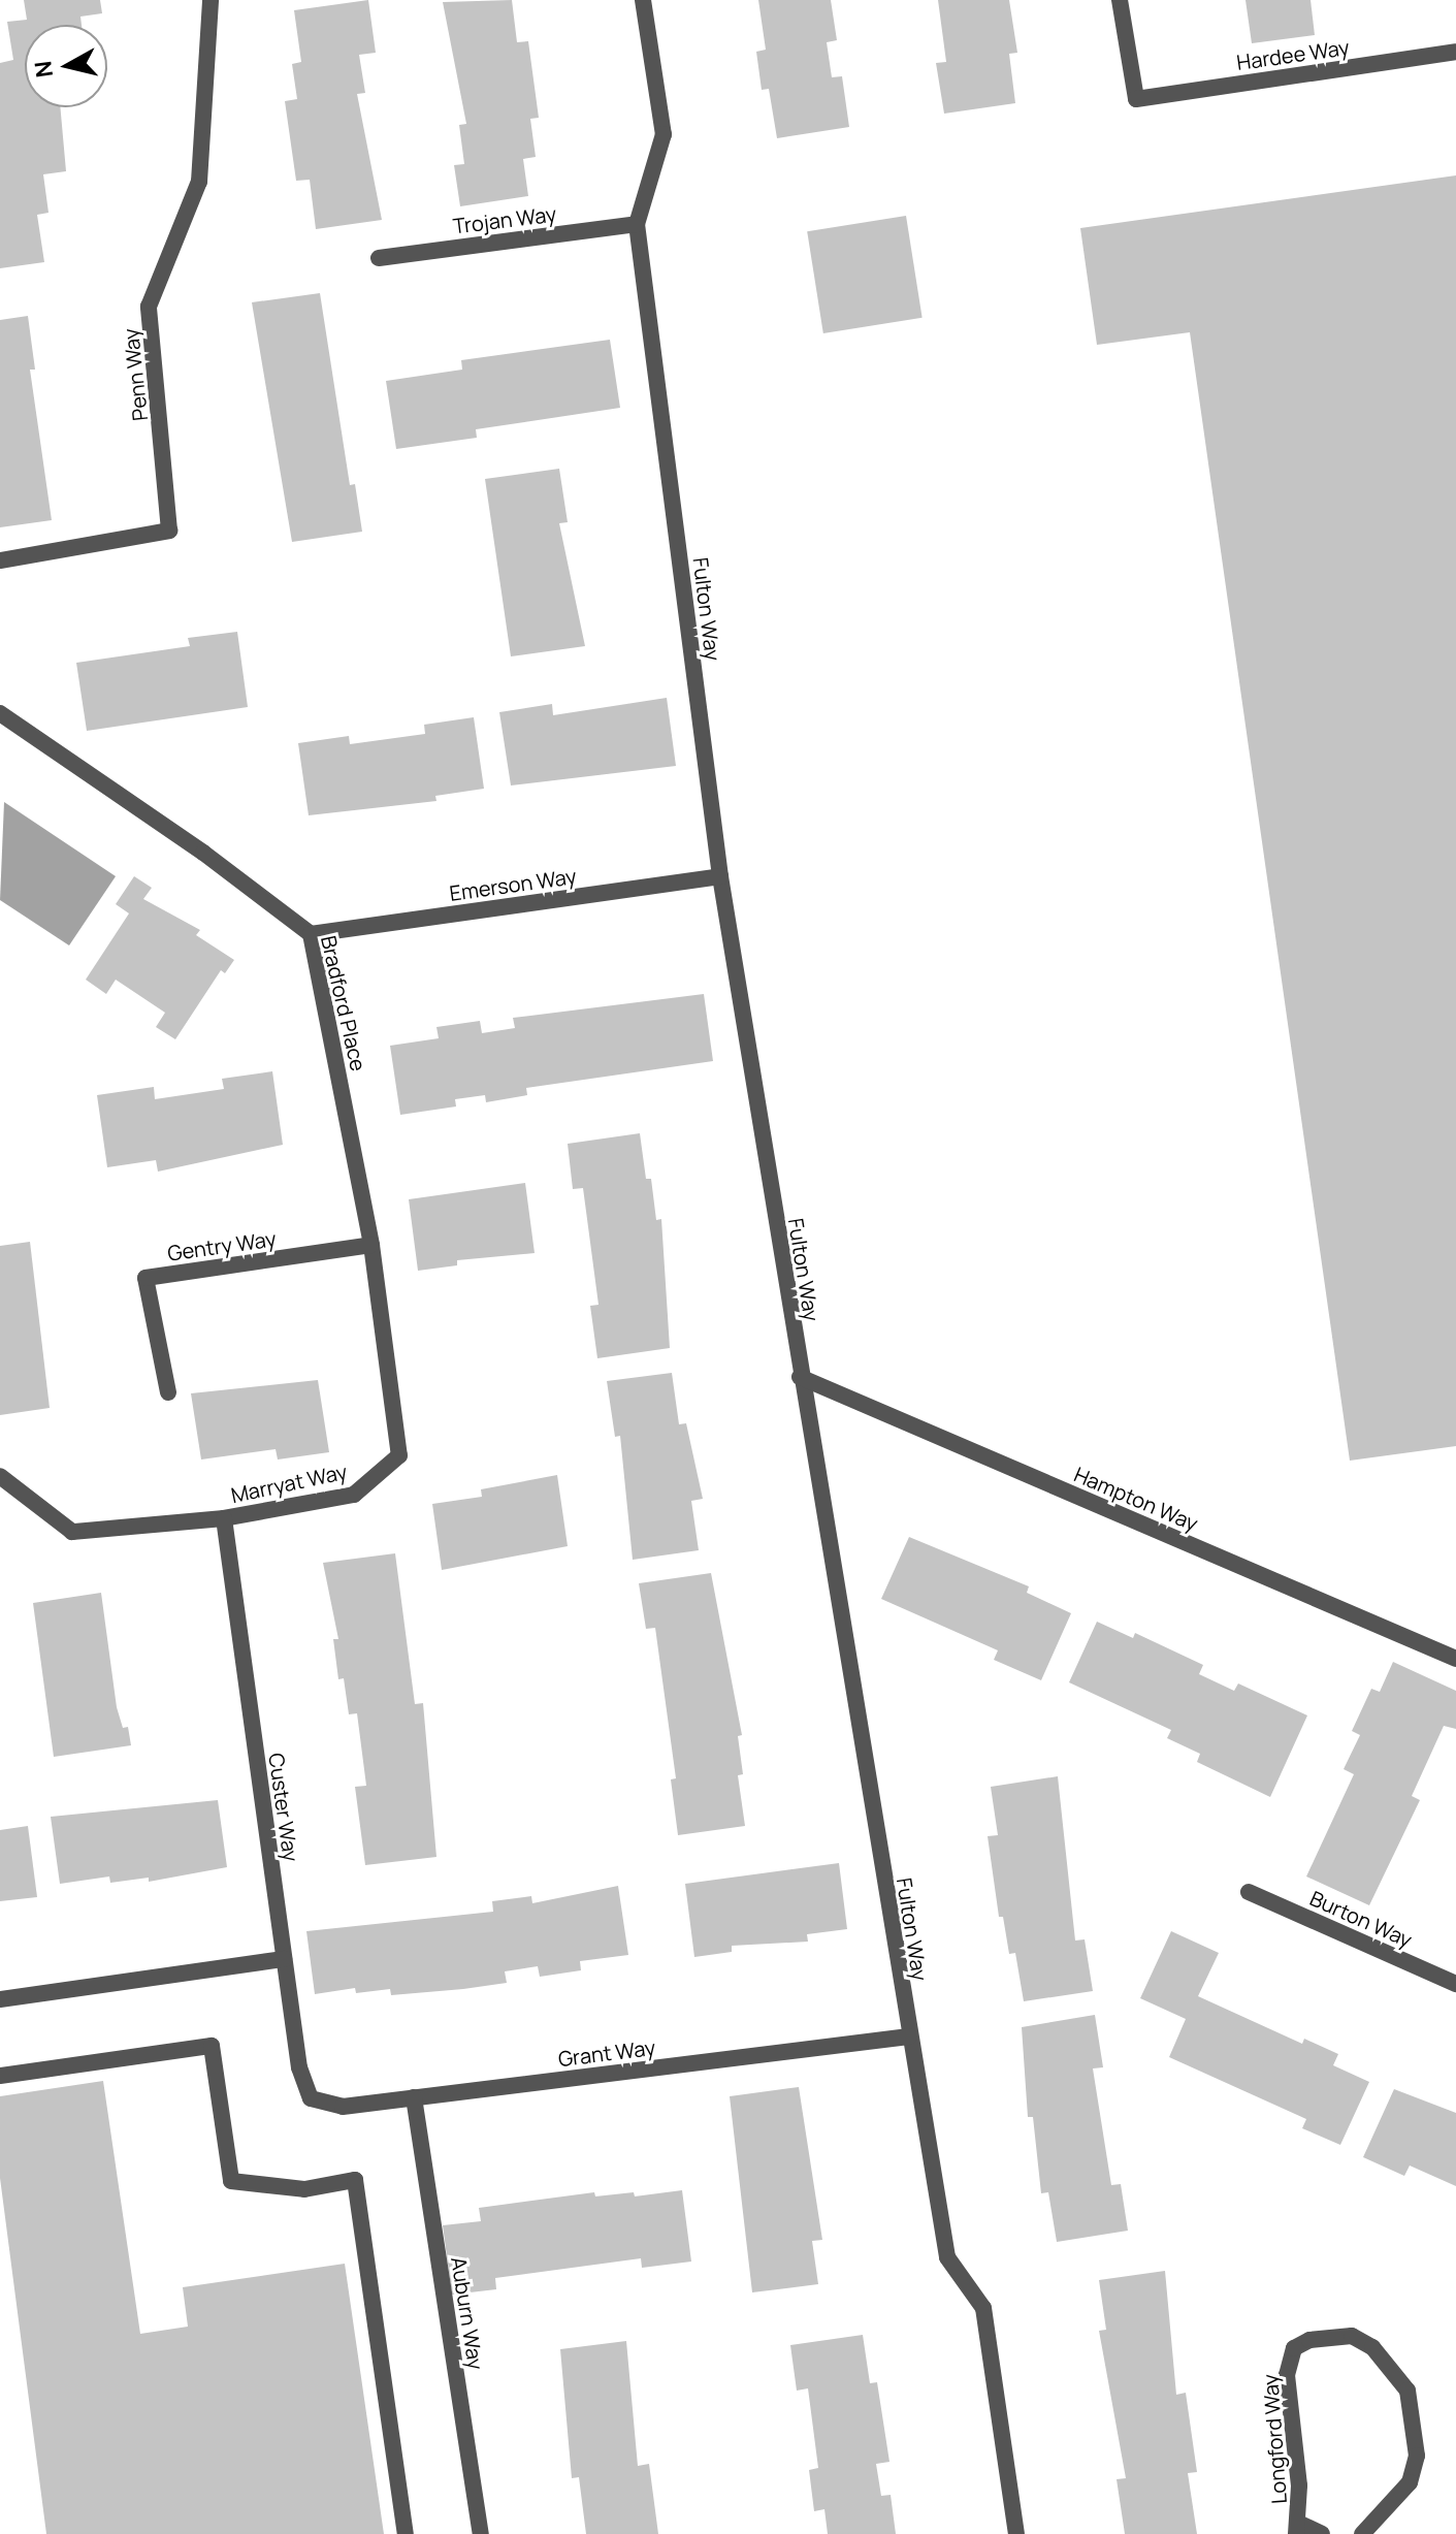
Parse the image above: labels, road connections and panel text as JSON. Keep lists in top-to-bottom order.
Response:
{
  "streets": {
    "street": [
      "Hardee Way",
      "Trojan Way",
      "Penn Way",
      "Fulton Way",
      "Emerson Way",
      "Bradford Place",
      "Gentry Way",
      "Marryat Way",
      "Hampton Way",
      "Custer Way",
      "Burton Way",
      "Grant Way",
      "Auburn Way",
      "Longford Way"
    ]
  },
  "crossings": [
    ["Trojan Way", "Fulton Way"],
    ["Fulton Way", "Emerson Way"],
    ["Fulton Way", "Hampton Way"],
    ["Fulton Way", "Grant Way"],
    ["Emerson Way", "Bradford Place"],
    ["Bradford Place", "Gentry Way"],
    ["Bradford Place", "Marryat Way"],
    ["Marryat Way", "Custer Way"],
    ["Custer Way", "Grant Way"],
    ["Grant Way", "Auburn Way"]
  ],
  "north": "left"
}
